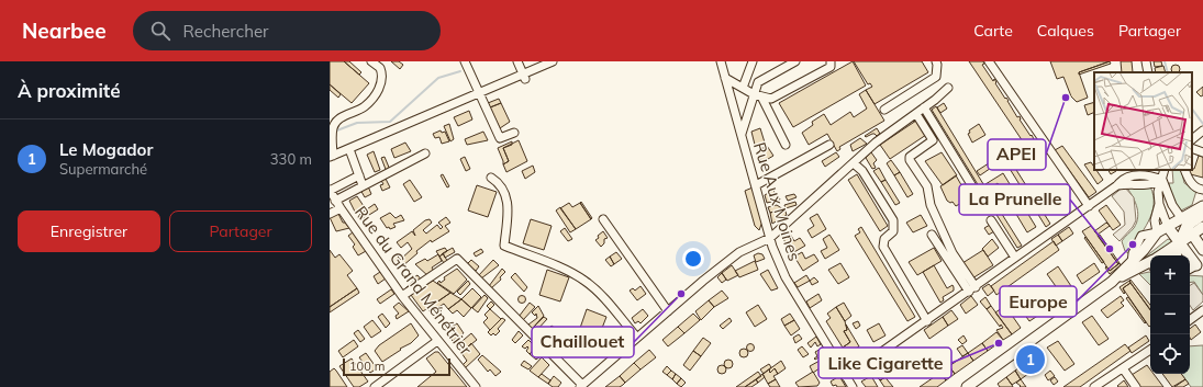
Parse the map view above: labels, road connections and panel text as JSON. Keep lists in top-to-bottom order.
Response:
{
  "streets": {
    "street": ["Rue Aux Moines", "Rue du Grand Ménétrier"]
  },
  "places": [
    "APEI",
    "Europe",
    "La Prunelle",
    "Chaillouet",
    "Like Cigarette"
  ],
  "scale_bar": "100 m",
  "page": {
    "header": "Nearbee",
    "search": "Rechercher",
    "nav": ["Carte", "Calques", "Partager"],
    "heading": "À proximité",
    "list": [
      {
        "mark": "1",
        "name": "Le Mogador",
        "note": "Supermarché",
        "value": "330 m"
      }
    ],
    "buttons": ["Enregistrer", "Partager"],
    "map_buttons": ["+", "−"],
    "pins": "1",
    "scale": "100 m"
  }
}
